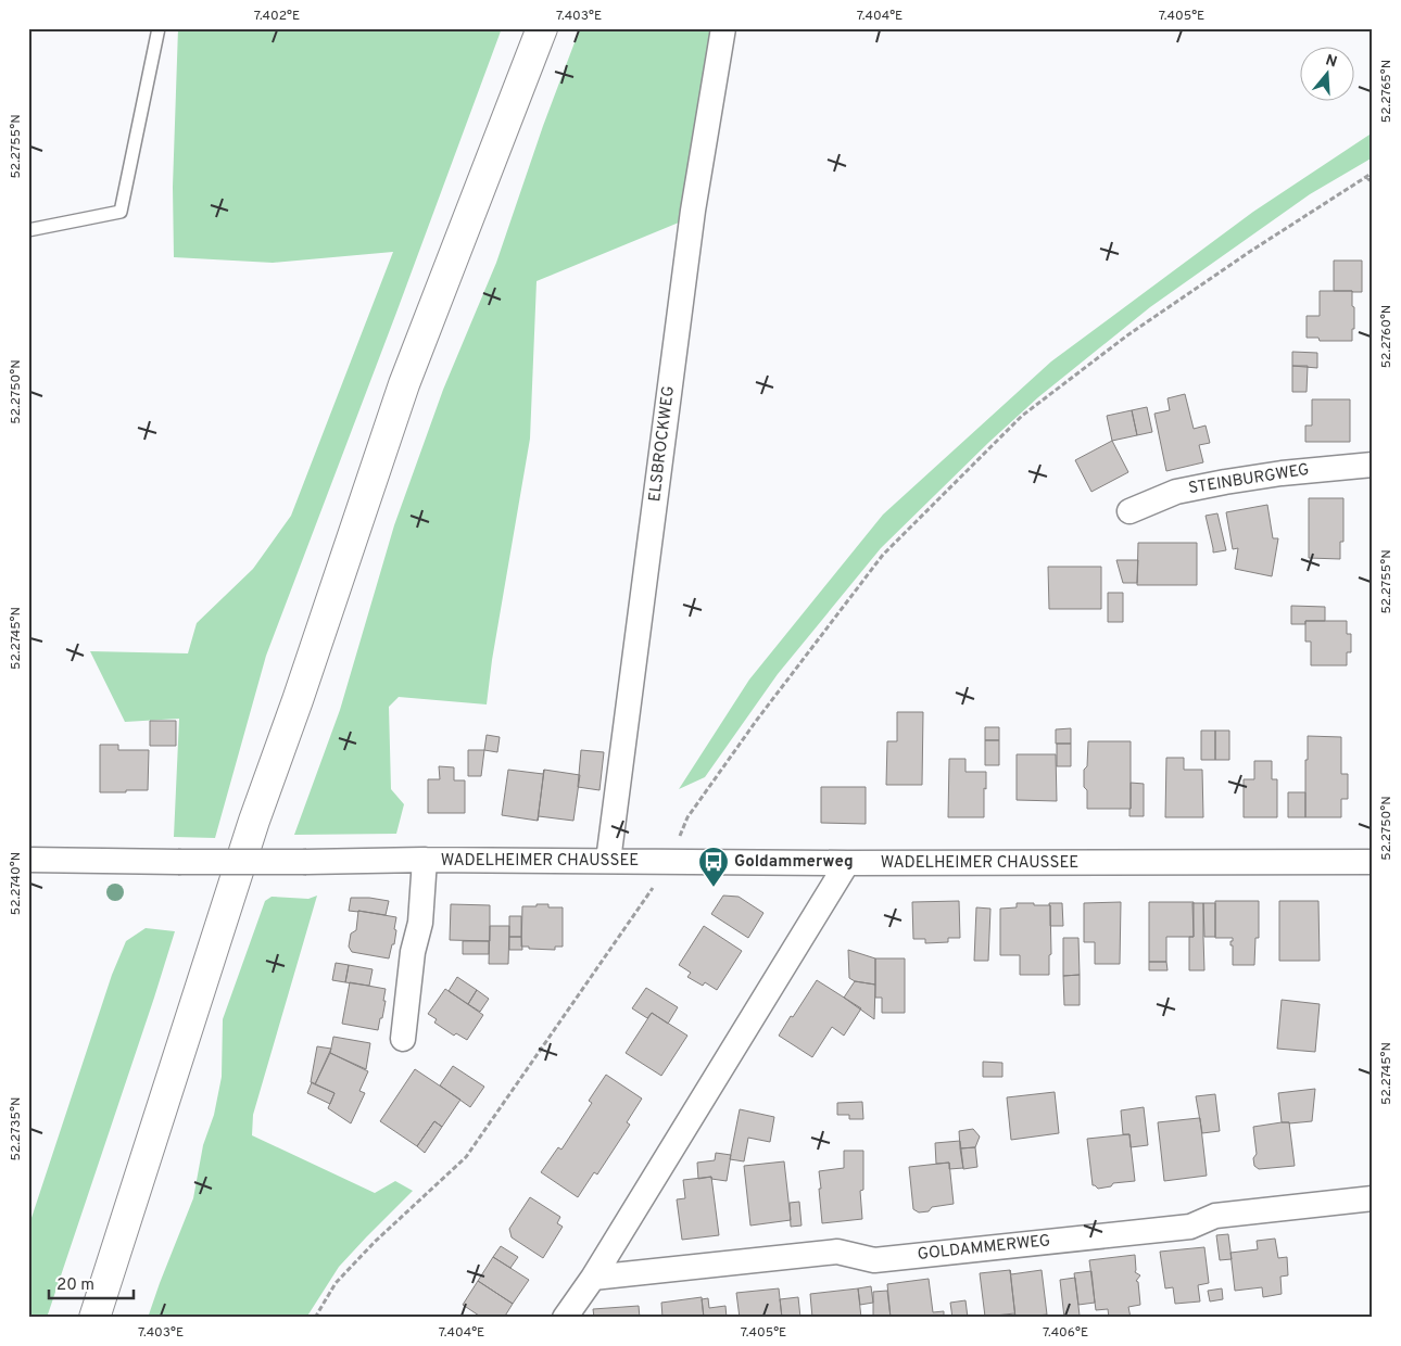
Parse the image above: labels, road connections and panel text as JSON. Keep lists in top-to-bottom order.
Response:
{
  "streets": {
    "street": [
      "ELSBROCKWEG",
      "STEINBURGWEG",
      "WADELHEIMER CHAUSSEE",
      "GOLDAMMERWEG"
    ]
  },
  "crossings": [
    ["ELSBROCKWEG", "WADELHEIMER CHAUSSEE"]
  ],
  "places": {
    "bus stop": ["Goldammerweg"]
  },
  "scale_bar": "20 m",
  "north": "top",
  "coordinates": [
    "7.402°E",
    "7.403°E",
    "7.404°E",
    "7.405°E",
    "52.2765°N",
    "52.2755°N",
    "52.2760°N",
    "52.2750°N",
    "52.2745°N",
    "52.2740°N",
    "52.2735°N",
    "7.406°E"
  ]
}
